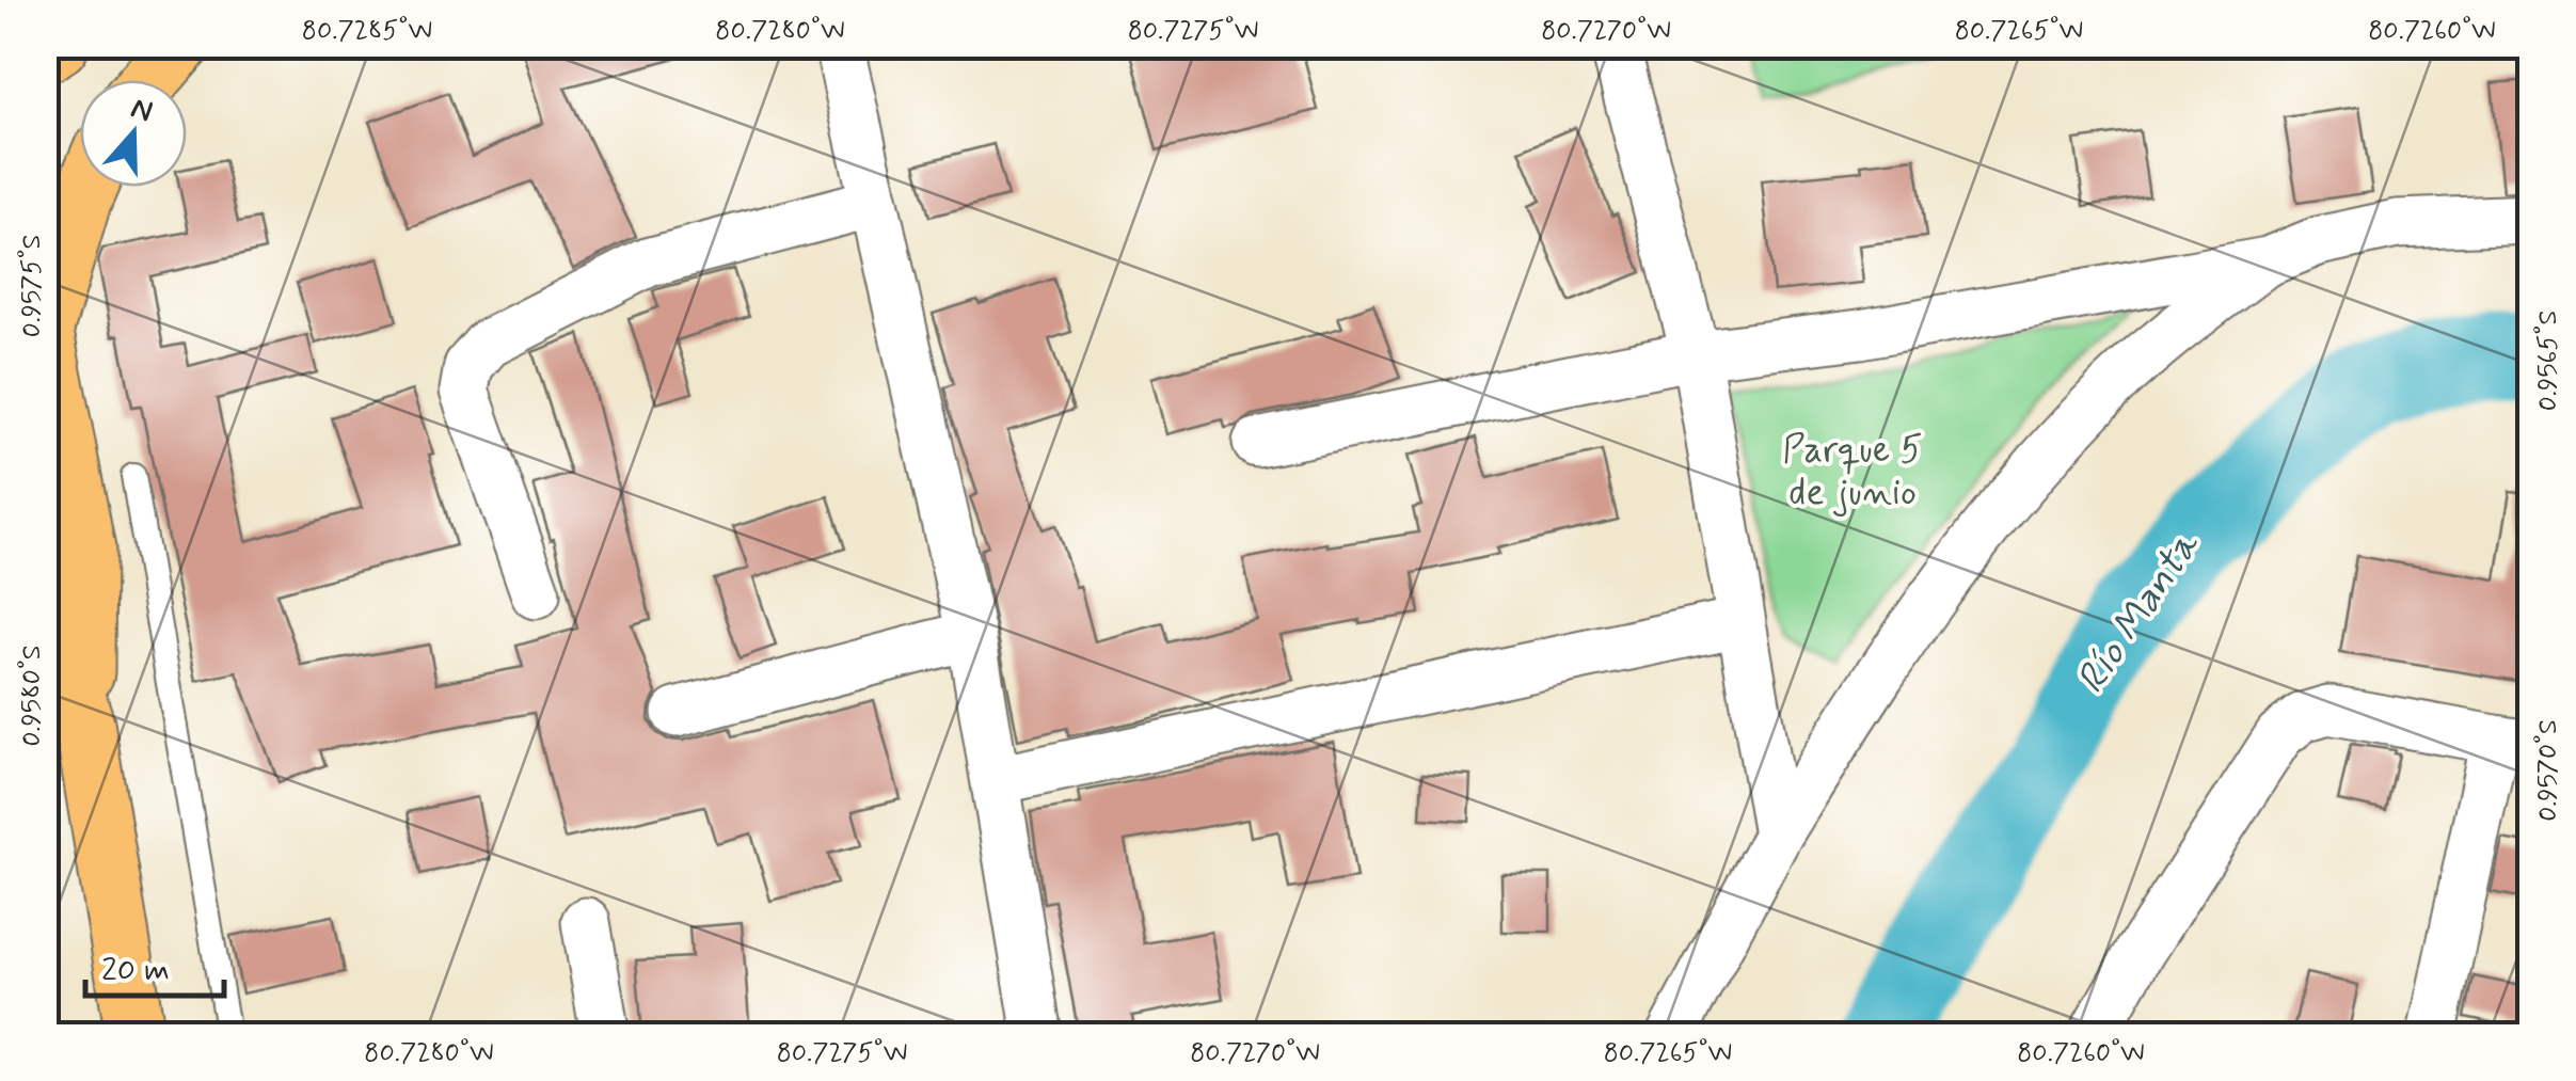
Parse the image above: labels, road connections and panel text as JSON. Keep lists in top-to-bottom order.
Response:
{
  "water": ["Río Manta"],
  "parks": ["Parque 5 de junio"],
  "scale_bar": "20 m",
  "north": "top",
  "coordinates": [
    "80.7285°W",
    "80.7280°W",
    "80.7275°W",
    "80.7270°W",
    "80.7265°W",
    "80.7260°W",
    "0.9575°S",
    "0.9565°S",
    "0.9580°S",
    "0.9570°S"
  ]
}
